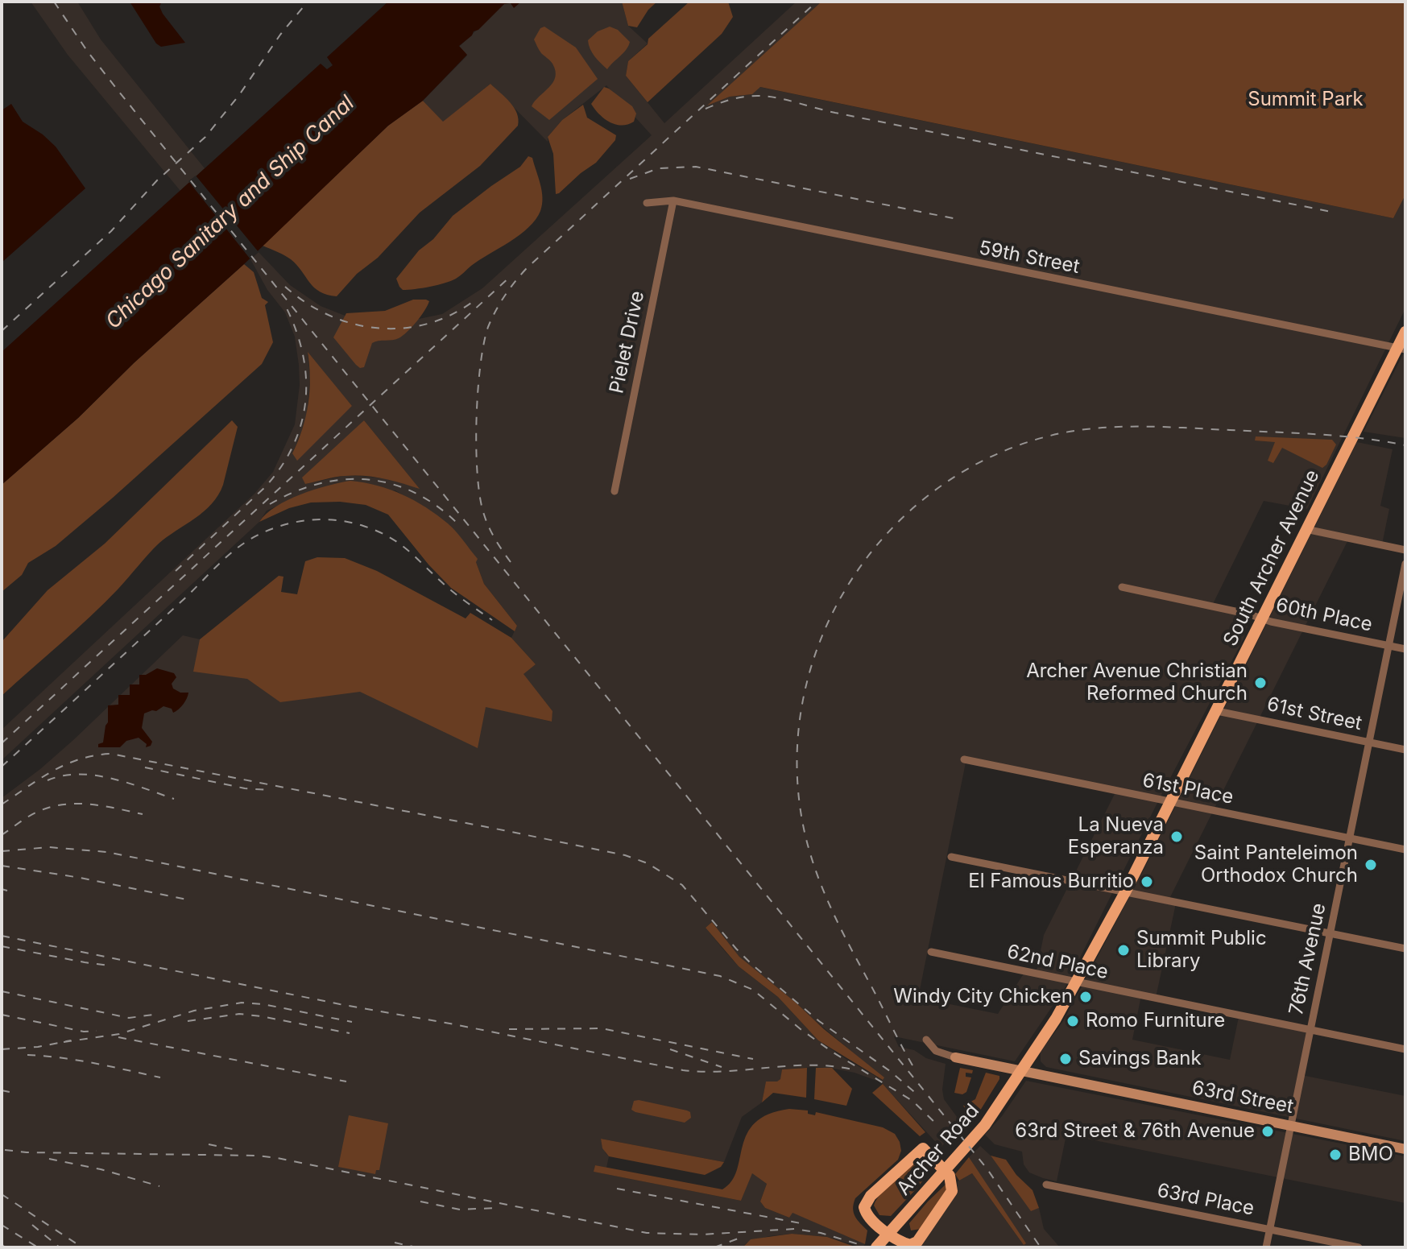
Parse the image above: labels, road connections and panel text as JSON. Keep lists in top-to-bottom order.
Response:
{
  "streets": {
    "main road": ["South Archer Avenue", "63rd Street", "Archer Road"],
    "street": [
      "59th Street",
      "Pielet Drive",
      "60th Place",
      "61st Street",
      "61st Place",
      "76th Avenue",
      "62nd Place",
      "63rd Place"
    ]
  },
  "crossings": [
    ["59th Street", "Pielet Drive"],
    ["59th Street", "South Archer Avenue"],
    ["South Archer Avenue", "60th Place"],
    ["South Archer Avenue", "61st Street"],
    ["South Archer Avenue", "61st Place"],
    ["South Archer Avenue", "62nd Place"],
    ["South Archer Avenue", "63rd Street"],
    ["South Archer Avenue", "Archer Road"],
    ["60th Place", "76th Avenue"],
    ["61st Street", "76th Avenue"],
    ["61st Place", "76th Avenue"],
    ["76th Avenue", "62nd Place"],
    ["76th Avenue", "63rd Street"],
    ["76th Avenue", "63rd Place"],
    ["63rd Street", "Archer Road"]
  ],
  "water": ["Chicago Sanitary and Ship Canal"],
  "parks": ["Summit Park"],
  "places": [
    "Archer Avenue Christian Reformed Church",
    "La Nueva Esperanza",
    "Saint Panteleimon Orthodox Church",
    "El Famous Burritio",
    "Summit Public Library",
    "Windy City Chicken",
    "Romo Furniture",
    "Savings Bank",
    "63rd Street & 76th Avenue",
    "BMO"
  ]
}
